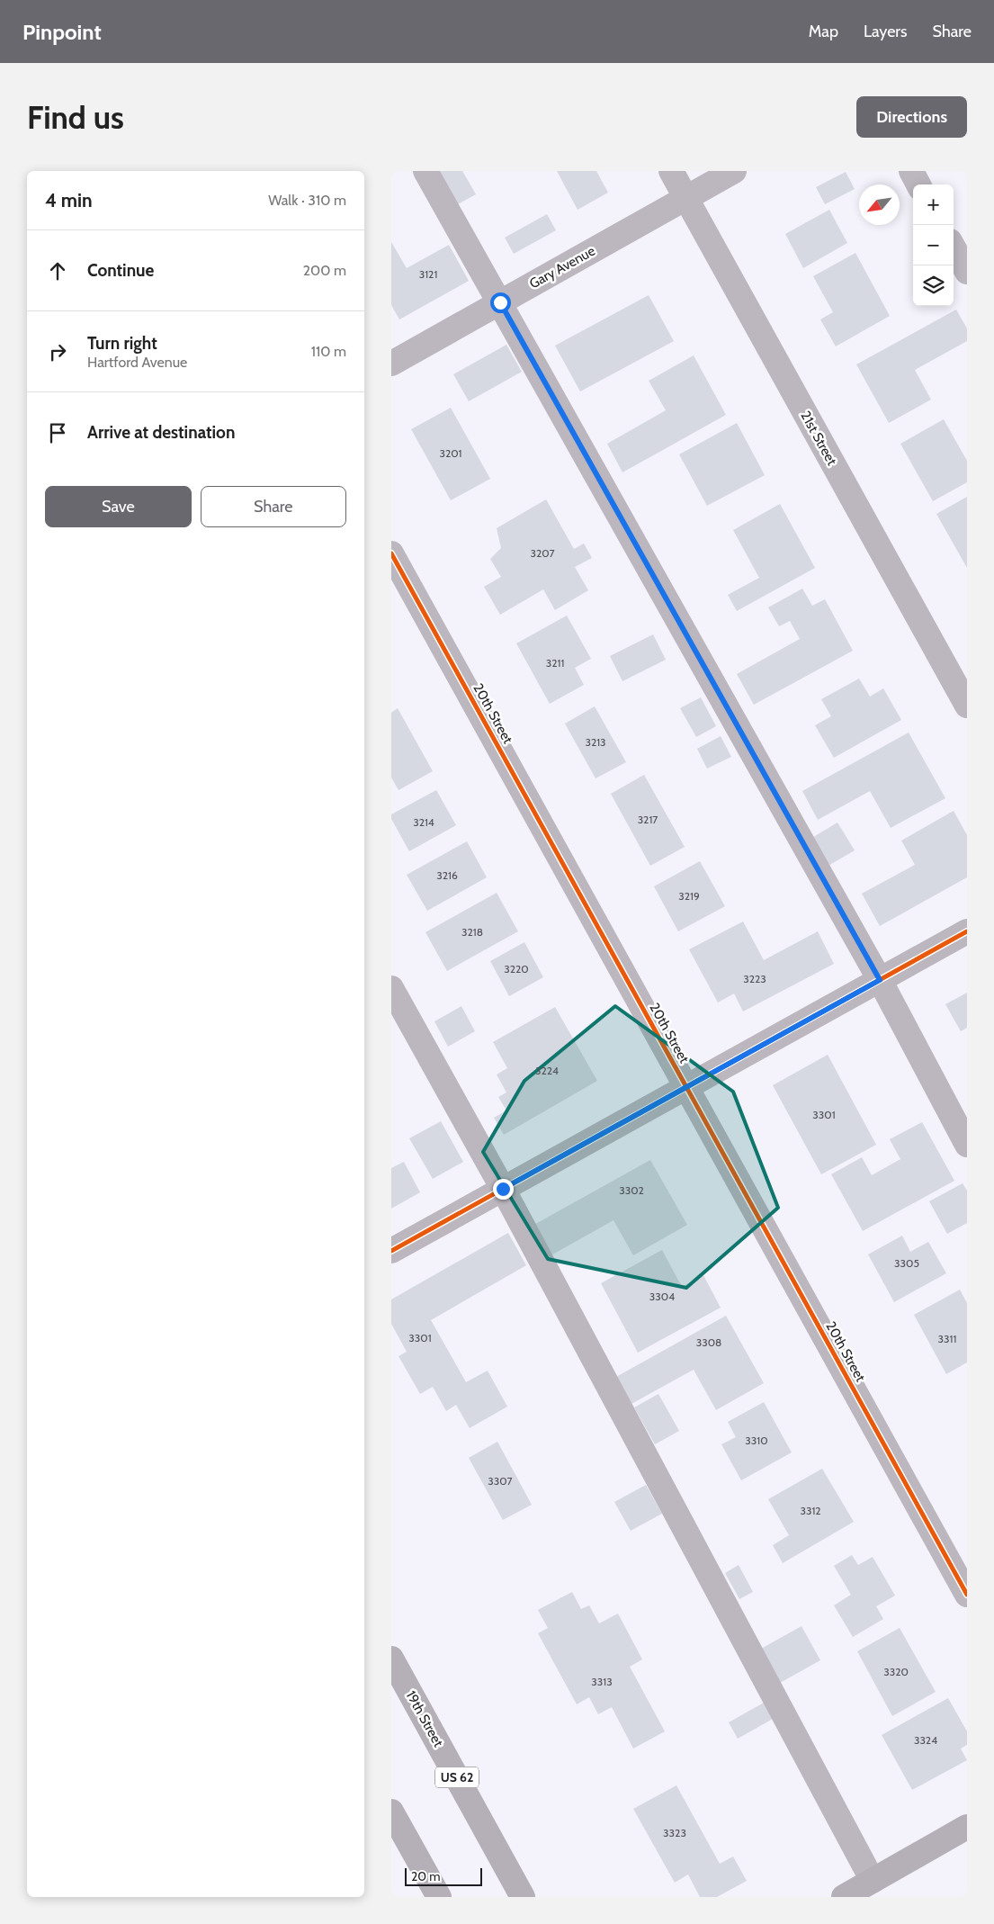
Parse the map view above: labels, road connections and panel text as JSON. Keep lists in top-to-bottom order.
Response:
{
  "streets": {
    "main road": ["19th Street", "US 62"],
    "street": ["Gary Avenue", "21st Street", "20th Street"]
  },
  "crossings": [
    ["Gary Avenue", "21st Street"]
  ],
  "house_numbers": [
    "3121",
    "3201",
    "3207",
    "3211",
    "3213",
    "3217",
    "3214",
    "3216",
    "3219",
    "3218",
    "3220",
    "3223",
    "3224",
    "3301",
    "3302",
    "3305",
    "3304",
    "3301",
    "3311",
    "3308",
    "3310",
    "3307",
    "3312",
    "3320",
    "3313",
    "3324",
    "3323"
  ],
  "scale_bar": "20 m",
  "north": "bottom left",
  "page": {
    "header": "Pinpoint",
    "nav": ["Map", "Layers", "Share"],
    "buttons": [
      "Directions",
      ["Save", "Share"]
    ],
    "title": "Find us",
    "heading": ["4 min", "Walk · 310 m"],
    "map_buttons": ["+", "−"],
    "list": [
      ["Continue", "200 m"],
      ["Turn right", "Hartford Avenue", "110 m"],
      "Arrive at destination"
    ],
    "scale": "20 m"
  }
}
